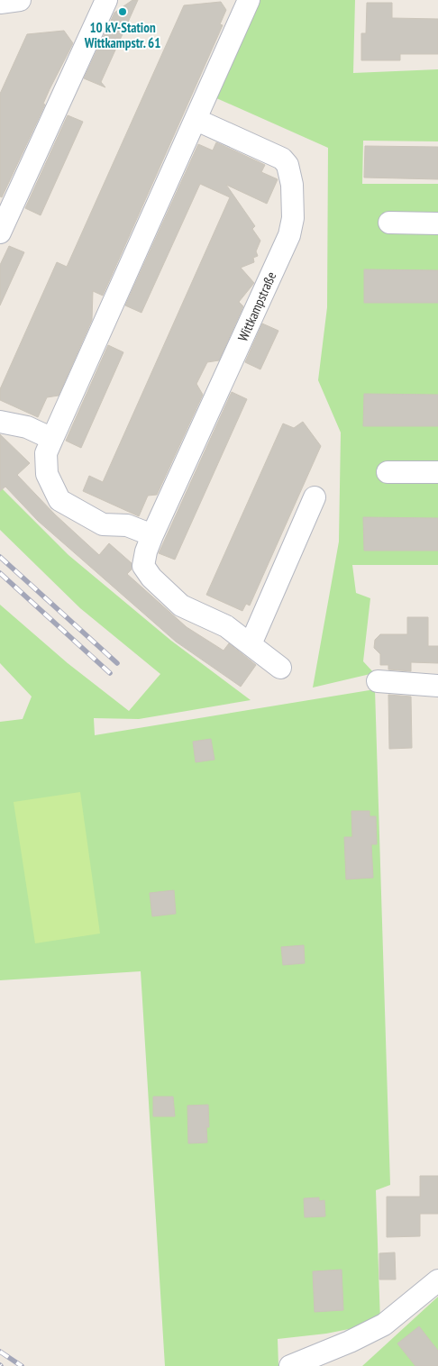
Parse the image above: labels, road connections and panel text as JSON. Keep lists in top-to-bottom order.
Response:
{
  "streets": {
    "street": ["Wittkampstraße"]
  },
  "places": ["10 kV-Station Wittkampstr. 61"]
}
